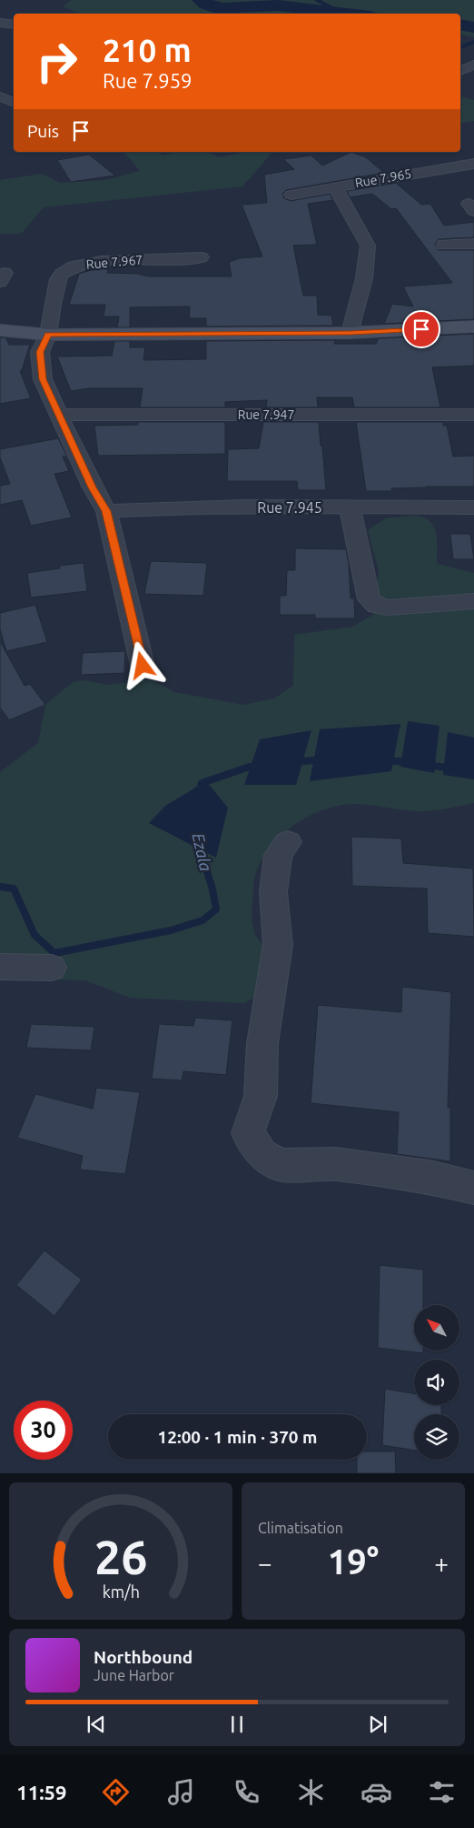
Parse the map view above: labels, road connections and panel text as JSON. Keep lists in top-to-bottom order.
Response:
{
  "streets": {
    "street": [
      "Rue 7.965",
      "Rue 7.967",
      "Rue 7.947",
      "Rue 7.945"
    ]
  },
  "crossings": [
    ["Rue 7.967", "Rue 7.947"],
    ["Rue 7.967", "Rue 7.945"]
  ],
  "water": ["Ezala"],
  "north": "top left",
  "page": {
    "turn": ["210 m", "Rue 7.959"],
    "then": "Puis",
    "limit": "30",
    "trip": "12:00 · 1 min · 370 m",
    "tile": "Climatisation",
    "heat": ["−", "19°", "+"],
    "song": ["Northbound", "June Harbor"],
    "tabs": "11:59",
    "gauge": ["26", "km/h"]
  }
}
